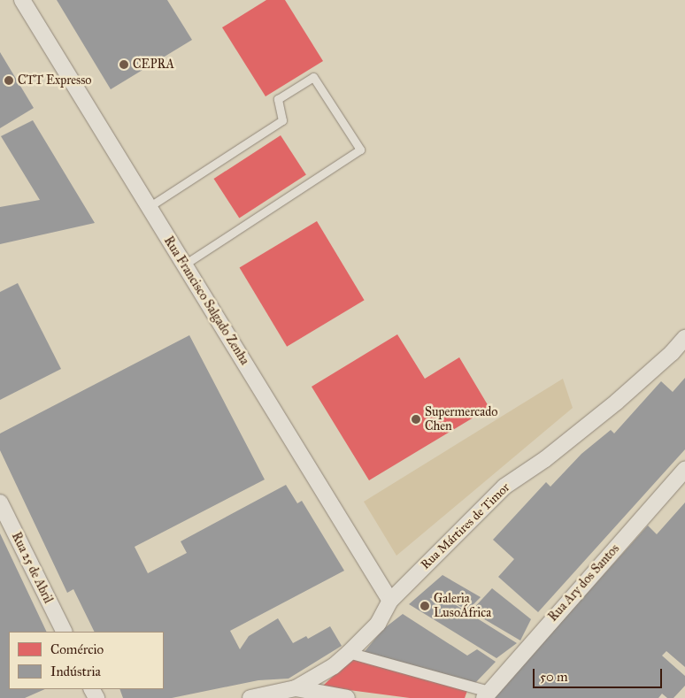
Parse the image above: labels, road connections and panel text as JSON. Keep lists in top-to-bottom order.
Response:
{
  "streets": {
    "street": [
      "Rua Francisco Salgado Zenha",
      "Rua Mártires de Timor",
      "Rua 25 de Abril",
      "Rua Ary dos Santos"
    ]
  },
  "crossings": [
    ["Rua Francisco Salgado Zenha", "Rua Mártires de Timor"]
  ],
  "places": [
    "CEPRA",
    "CTT Expresso",
    "Supermercado Chen",
    "Galeria LusoÁfrica"
  ],
  "legend": ["Comércio", "Indústria"],
  "scale_bar": "50 m"
}
